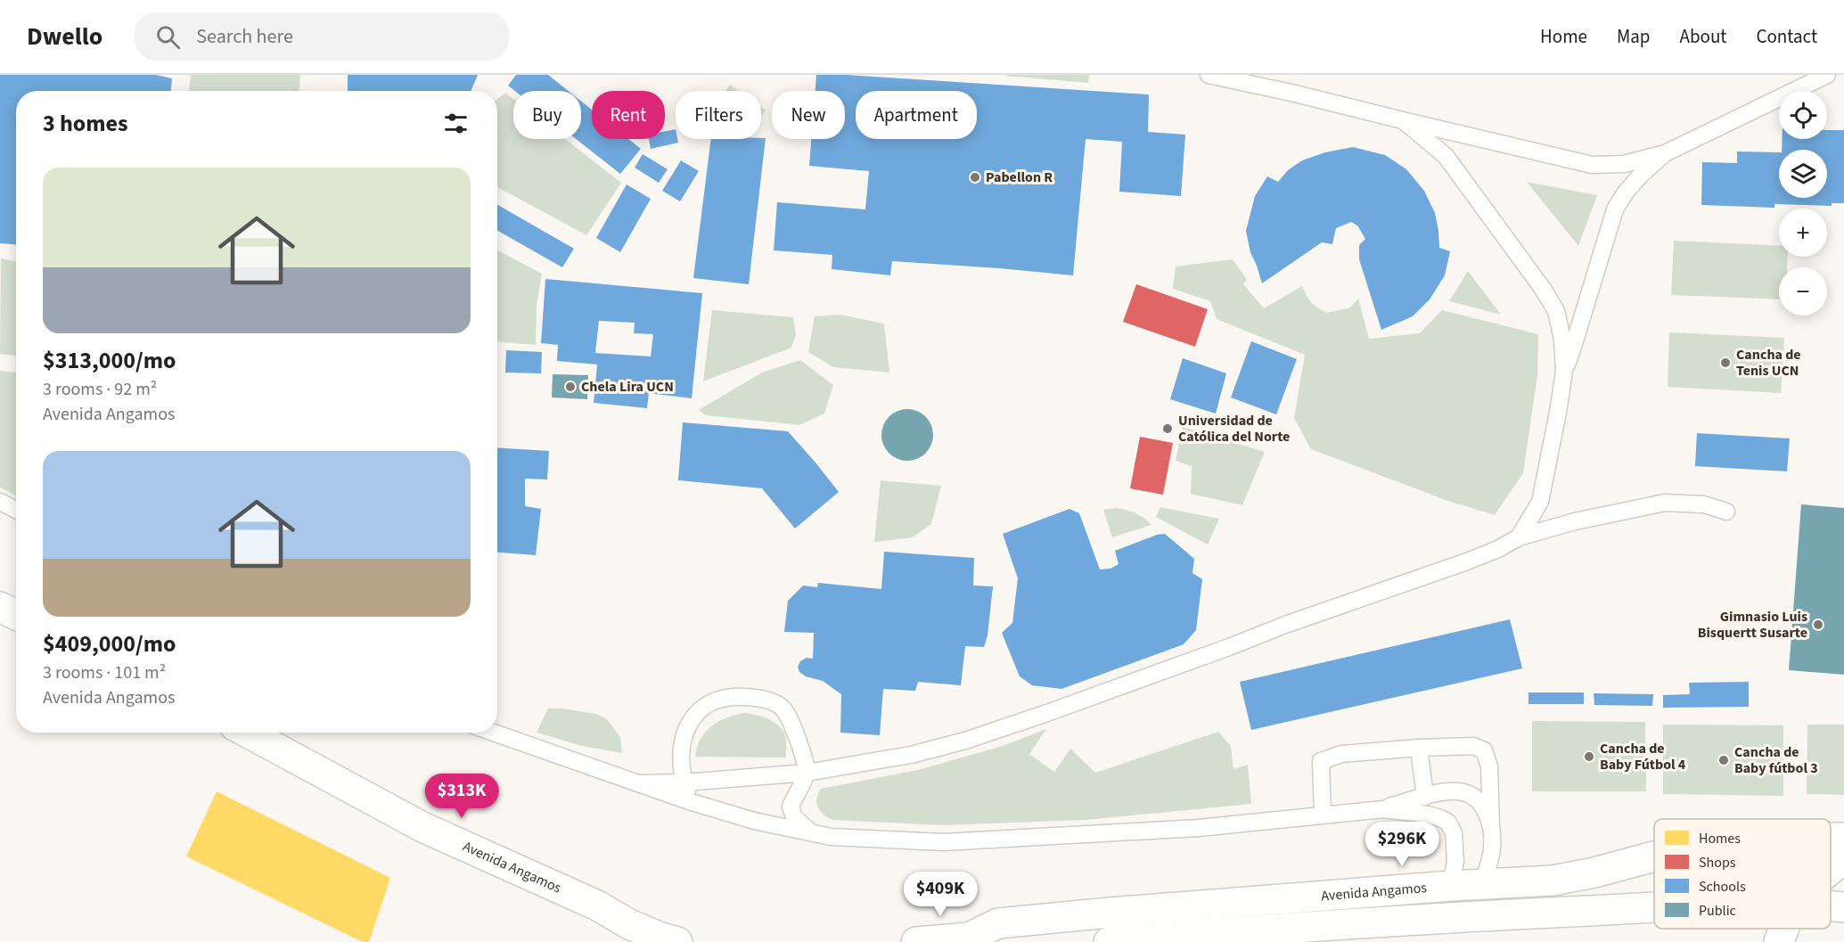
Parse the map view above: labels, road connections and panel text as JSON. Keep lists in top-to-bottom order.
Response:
{
  "streets": {
    "main road": ["Avenida Angamos"]
  },
  "places": [
    "Pabellon R",
    "Cancha de Tenis UCN",
    "Chela Lira UCN",
    "Universidad de Católica del Norte",
    "Gimnasio Luis Bisquertt Susarte",
    "Cancha de Baby Fútbol 4",
    "Cancha de Baby fútbol 3"
  ],
  "legend": [
    "Homes",
    "Shops",
    "Schools",
    "Public"
  ],
  "page": {
    "header": "Dwello",
    "search": "Search here",
    "nav": [
      "Home",
      "Map",
      "About",
      "Contact"
    ],
    "map_buttons": ["+", "−"],
    "chip": [
      "Buy",
      "Rent",
      "Filters",
      "New",
      "Apartment"
    ],
    "heading": "3 homes",
    "list": [
      {
        "name": "$313,000/mo",
        "note": "3 rooms · 92 m² · Avenida Angamos"
      },
      {
        "name": "$409,000/mo",
        "note": "3 rooms · 101 m² · Avenida Angamos"
      }
    ],
    "price": ["$313K", "$296K", "$409K"]
  }
}
